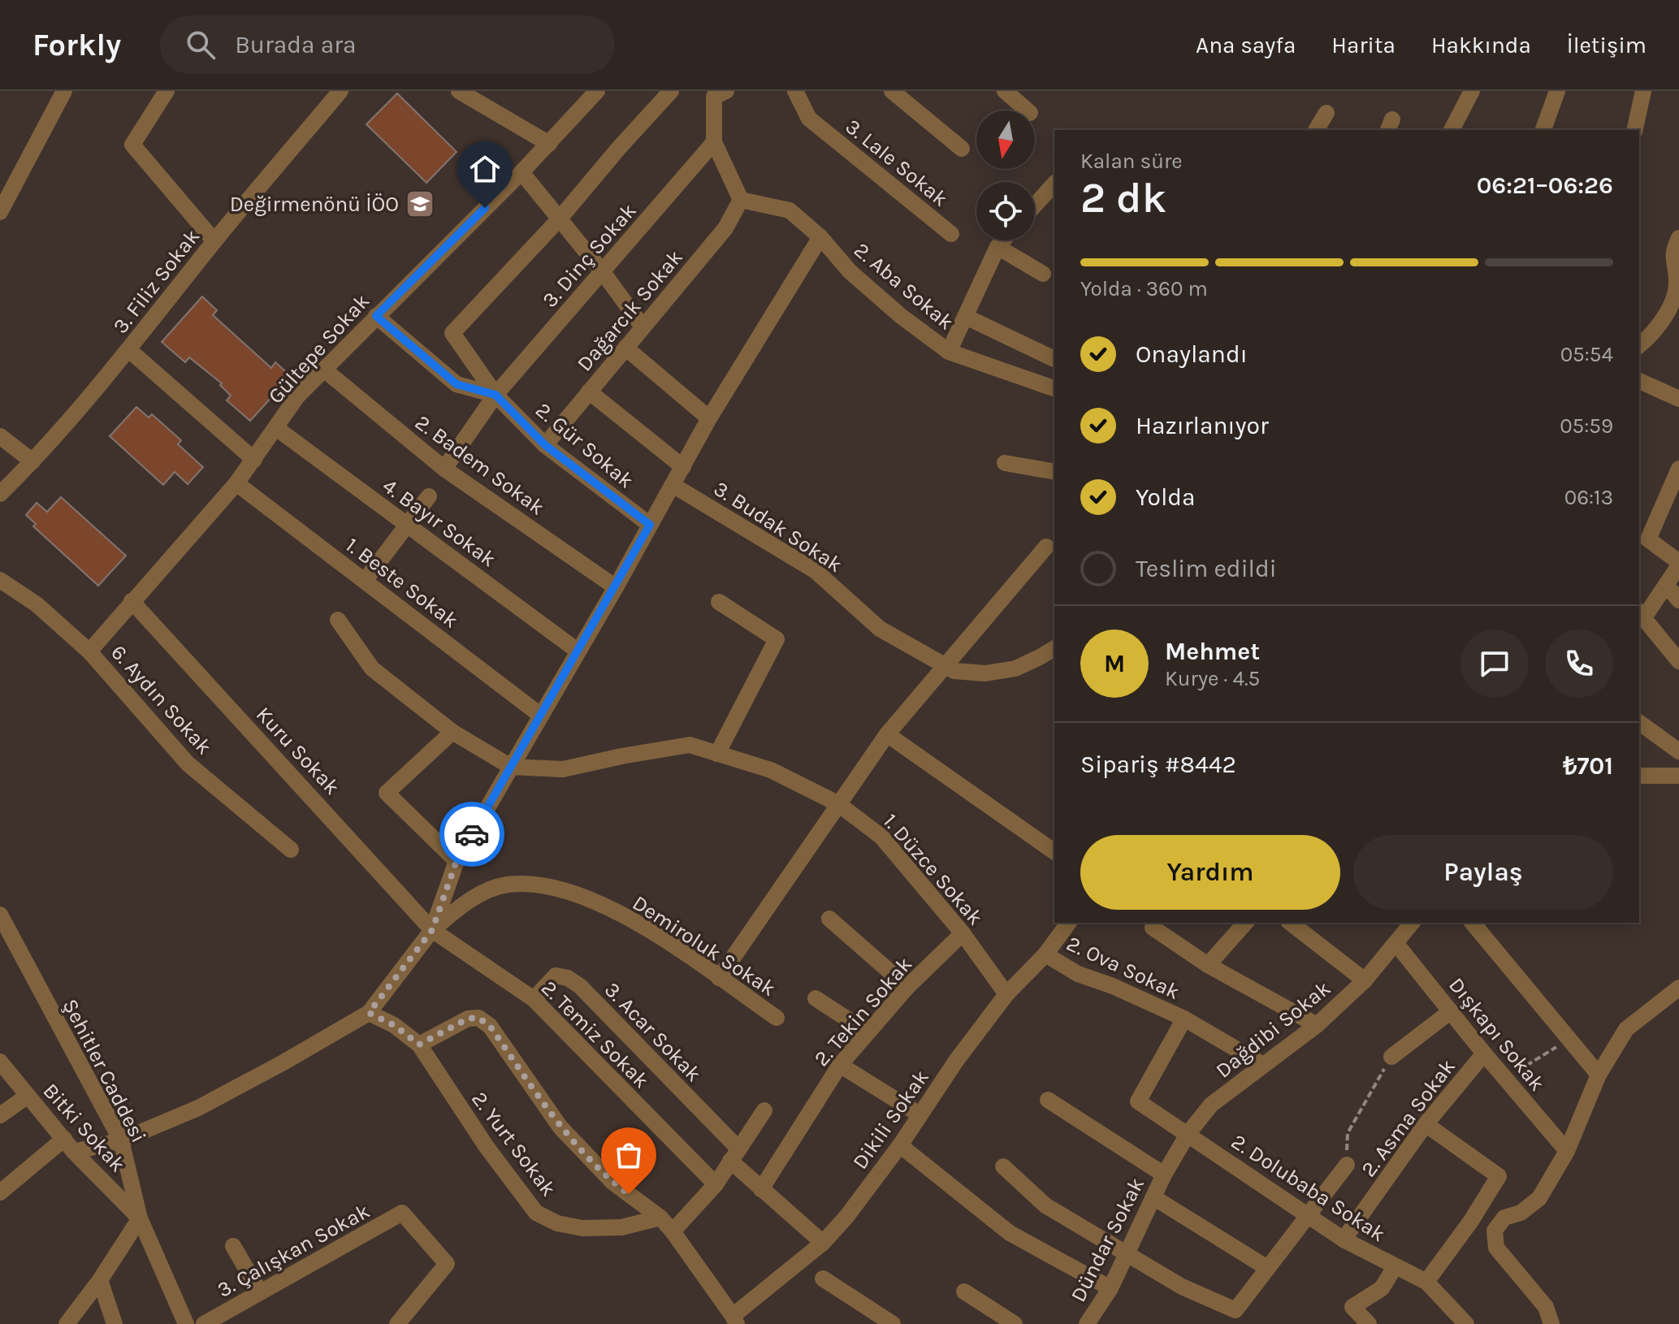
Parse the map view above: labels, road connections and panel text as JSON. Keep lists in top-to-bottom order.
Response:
{
  "streets": {
    "street": [
      "3. Lale Sokak",
      "3. Dinç Sokak",
      "3. Filiz Sokak",
      "2. Aba Sokak",
      "Dağarcık Sokak",
      "Gültepe Sokak",
      "2. Gür Sokak",
      "2. Badem Sokak",
      "4. Bayır Sokak",
      "3. Budak Sokak",
      "1. Beste Sokak",
      "6. Aydın Sokak",
      "Kuru Sokak",
      "1. Düzce Sokak",
      "Demiroluk Sokak",
      "2. Ova Sokak",
      "2. Tekin Sokak",
      "Dağdibi Sokak",
      "3. Acar Sokak",
      "2. Temiz Sokak",
      "Dışkapı Sokak",
      "Şehitler Caddesi",
      "2. Asma Sokak",
      "Dikili Sokak",
      "Bitki Sokak",
      "2. Yurt Sokak",
      "2. Dolubaba Sokak",
      "Dündar Sokak",
      "3. Çalışkan Sokak"
    ]
  },
  "crossings": [
    ["3. Dinç Sokak", "2. Gür Sokak"],
    ["3. Dinç Sokak", "2. Badem Sokak"],
    ["2. Aba Sokak", "Dağarcık Sokak"],
    ["Dağarcık Sokak", "2. Gür Sokak"],
    ["Gültepe Sokak", "2. Badem Sokak"],
    ["Gültepe Sokak", "4. Bayır Sokak"],
    ["Gültepe Sokak", "1. Beste Sokak"],
    ["Gültepe Sokak", "6. Aydın Sokak"],
    ["Gültepe Sokak", "Kuru Sokak"],
    ["Kuru Sokak", "Demiroluk Sokak"],
    ["Kuru Sokak", "2. Temiz Sokak"],
    ["1. Düzce Sokak", "2. Tekin Sokak"],
    ["1. Düzce Sokak", "Dikili Sokak"],
    ["Demiroluk Sokak", "2. Temiz Sokak"],
    ["2. Ova Sokak", "Dağdibi Sokak"],
    ["2. Ova Sokak", "Dikili Sokak"],
    ["2. Ova Sokak", "2. Dolubaba Sokak"],
    ["Dağdibi Sokak", "Dışkapı Sokak"],
    ["Dağdibi Sokak", "2. Dolubaba Sokak"],
    ["Dağdibi Sokak", "Dündar Sokak"],
    ["3. Acar Sokak", "2. Temiz Sokak"],
    ["Dışkapı Sokak", "2. Asma Sokak"],
    ["Şehitler Caddesi", "Bitki Sokak"],
    ["2. Asma Sokak", "2. Dolubaba Sokak"]
  ],
  "places": {
    "school or university": ["Değirmenönü İÖO"]
  },
  "north": "bottom",
  "page": {
    "header": "Forkly",
    "search": "Burada ara",
    "nav": [
      "Ana sayfa",
      "Harita",
      "Hakkında",
      "İletişim"
    ],
    "heading": ["2 dk", "Kalan süre", "06:21–06:26"],
    "panel": [
      "Mehmet",
      "Kurye · 4.5",
      "Sipariş #8442",
      "₺701"
    ],
    "bar": "Yolda · 360 m",
    "list": [
      ["Onaylandı", "05:54"],
      ["Hazırlanıyor", "05:59"],
      ["Yolda", "06:13"],
      "Teslim edildi"
    ],
    "round": "M",
    "buttons": ["Yardım", "Paylaş"]
  }
}
